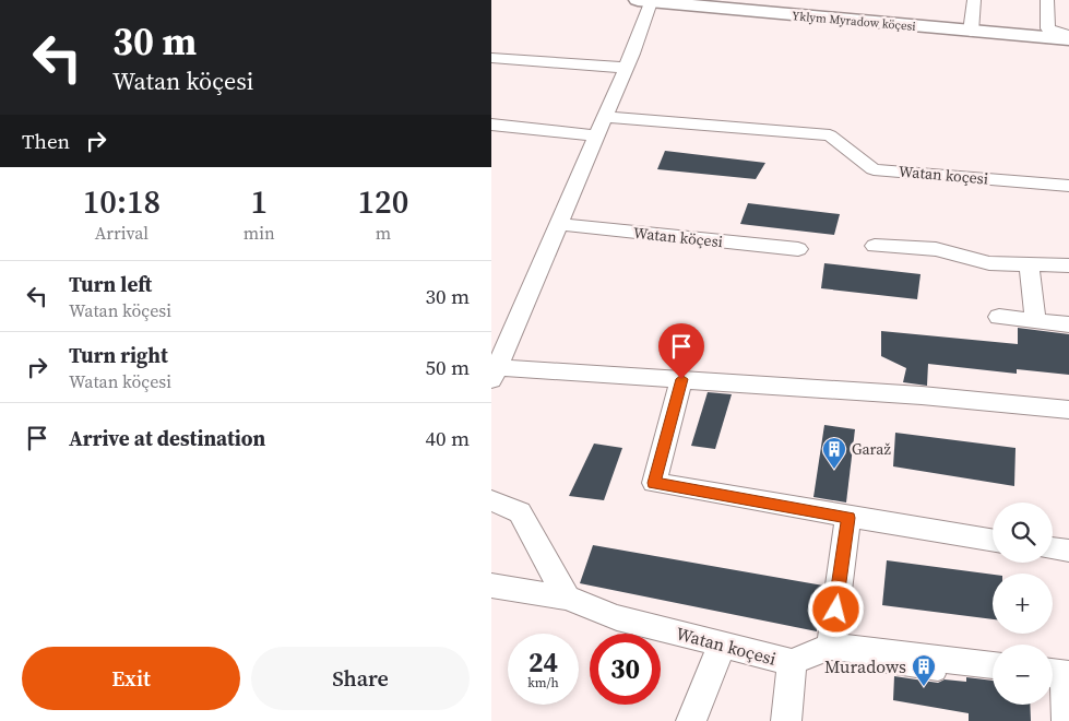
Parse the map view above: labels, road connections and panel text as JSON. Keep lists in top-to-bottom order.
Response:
{
  "streets": {
    "street": ["Yklym Myradow köçesi", "Watan koçesi", "Watan köçesi"]
  },
  "places": {
    "building": ["Garaž", "Muradows"]
  },
  "page": {
    "turn": ["30 m", "Watan köçesi"],
    "then": "Then",
    "eta": [
      "10:18",
      "Arrival",
      "1",
      "min",
      "120",
      "m"
    ],
    "list": [
      {
        "name": "Turn left",
        "note": "Watan köçesi",
        "value": "30 m"
      },
      {
        "name": "Turn right",
        "note": "Watan köçesi",
        "value": "50 m"
      },
      {
        "name": "Arrive at destination",
        "value": "40 m"
      }
    ],
    "map_buttons": ["+", "−"],
    "speed": "24 km/h",
    "limit": "30",
    "buttons": ["Exit", "Share"]
  }
}
